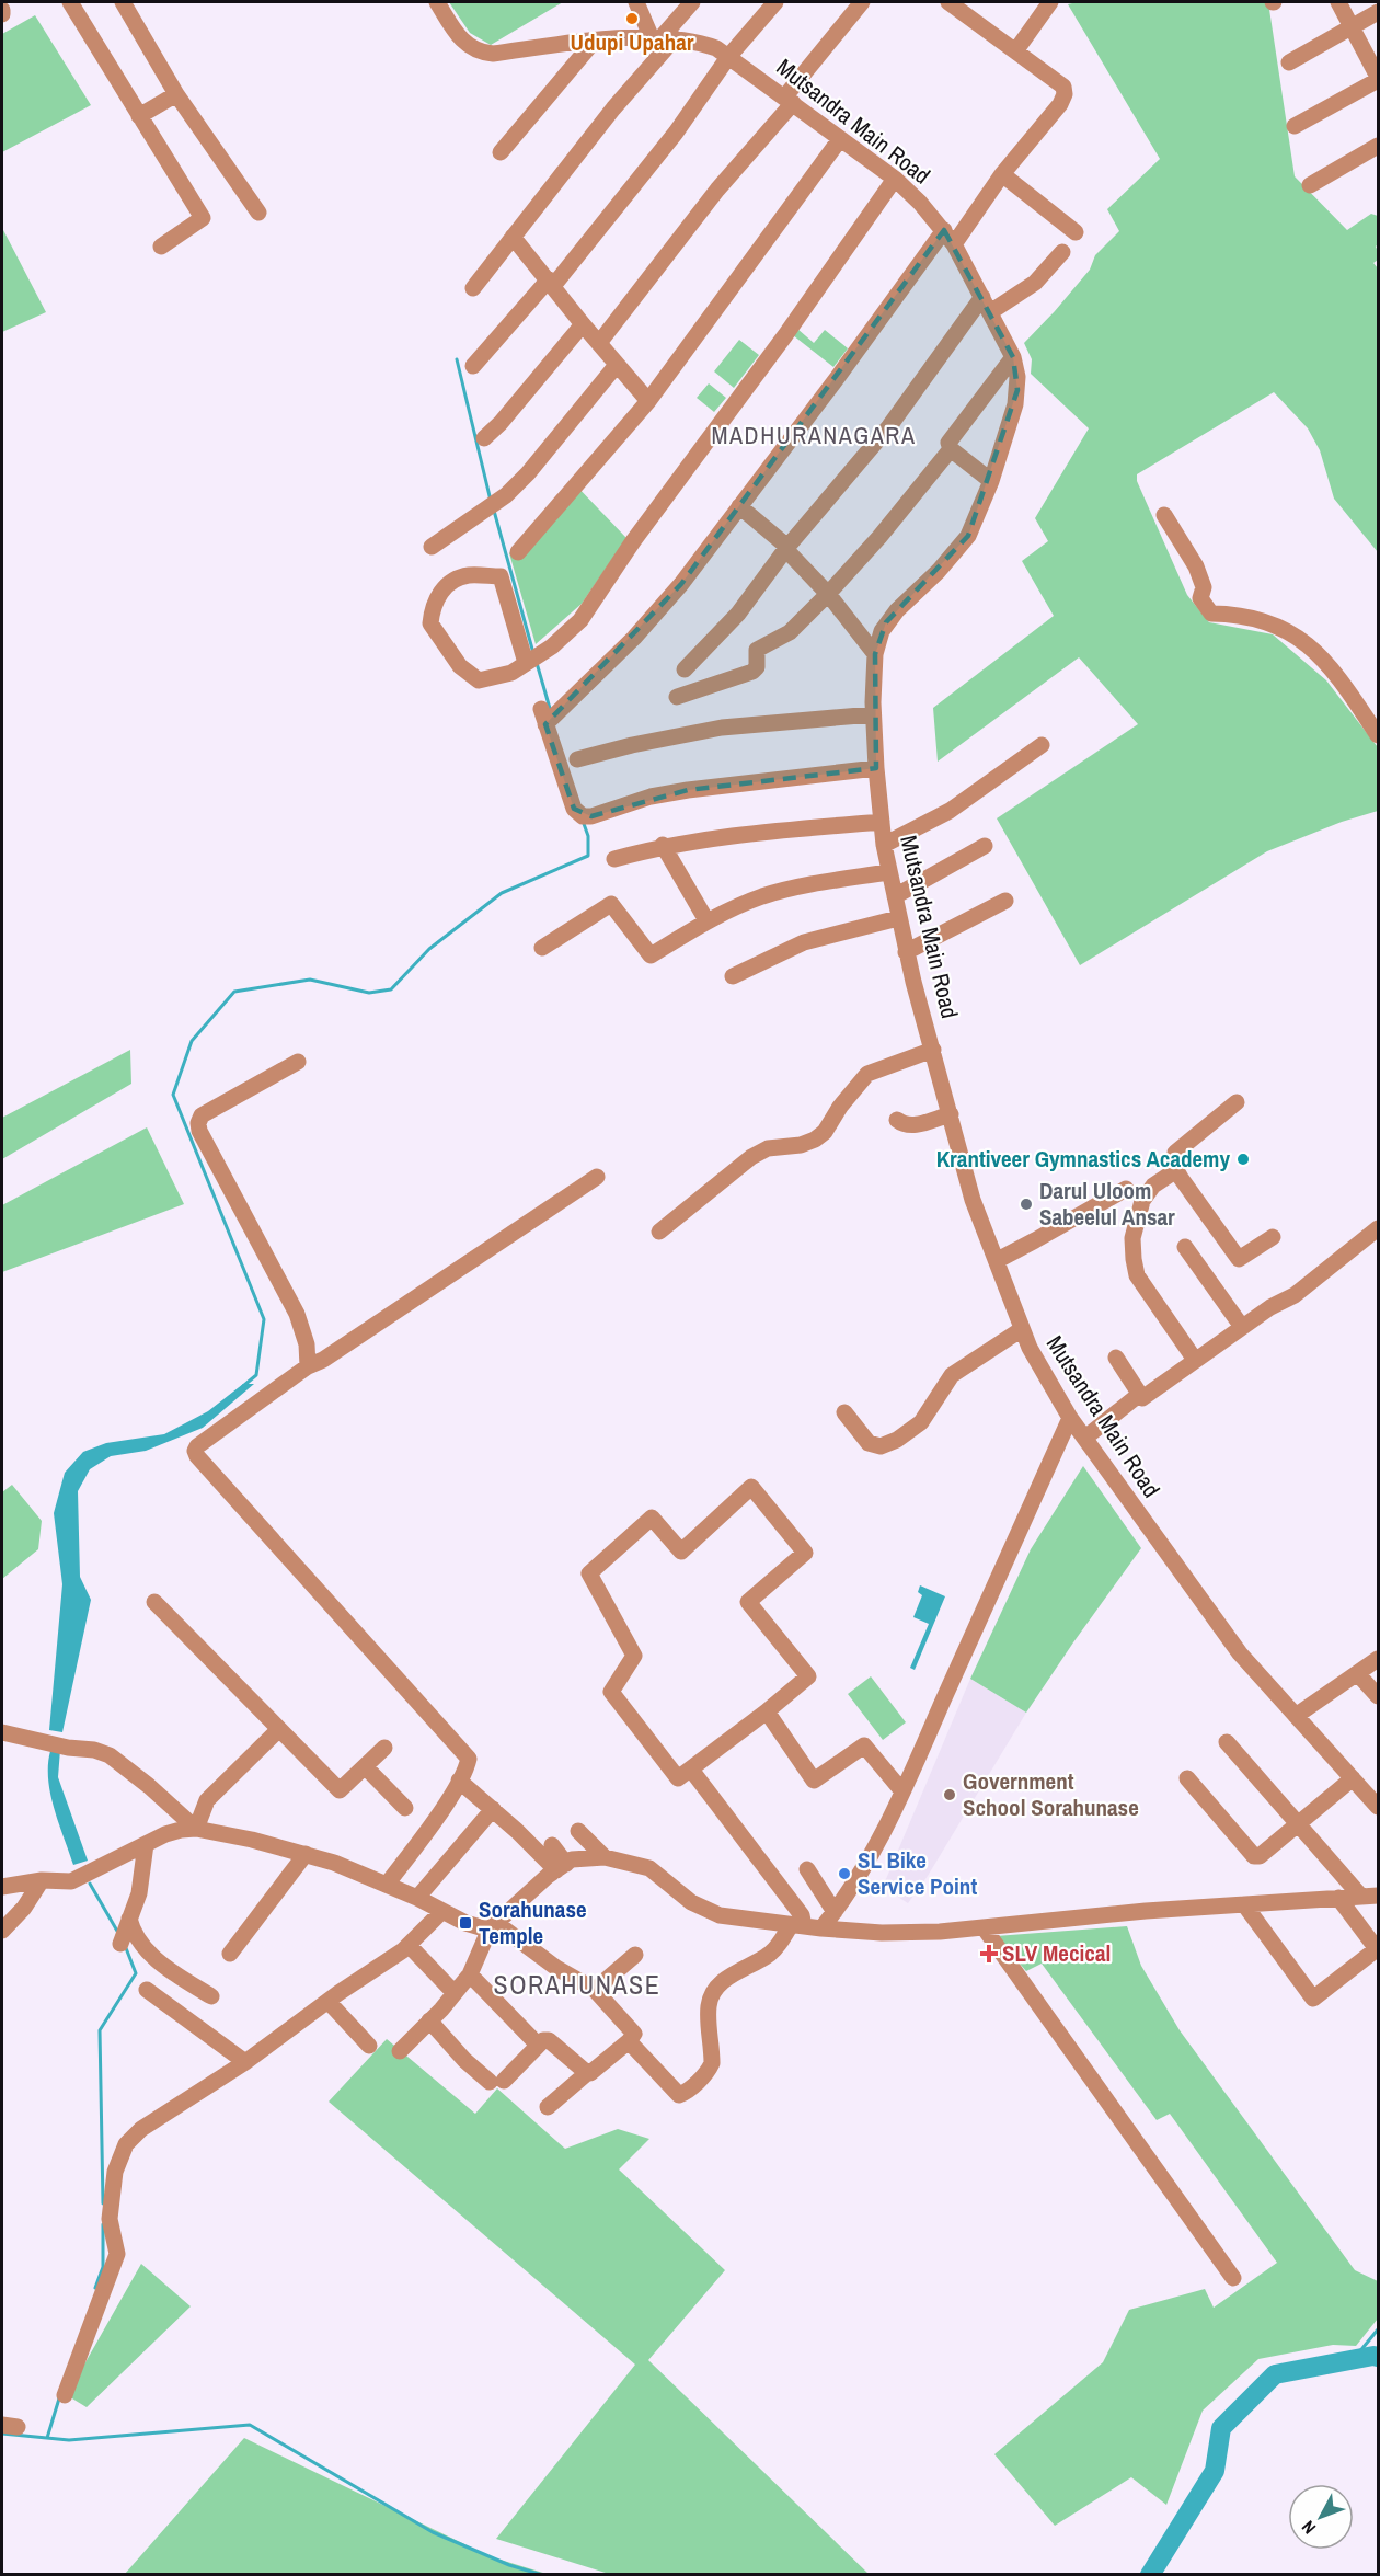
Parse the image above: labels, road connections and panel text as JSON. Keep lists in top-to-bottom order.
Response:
{
  "streets": {
    "street": ["Mutsandra Main Road"]
  },
  "districts": ["MADHURANAGARA", "SORAHUNASE"],
  "places": {
    "other": [
      "Udupi Upahar",
      "Krantiveer Gymnastics Academy",
      "Darul Uloom Sabeelul Ansar",
      "Government School Sorahunase",
      "SL Bike Service Point"
    ],
    "transit": ["Sorahunase Temple"],
    "health": ["SLV Mecical"]
  },
  "north": "bottom left"
}
